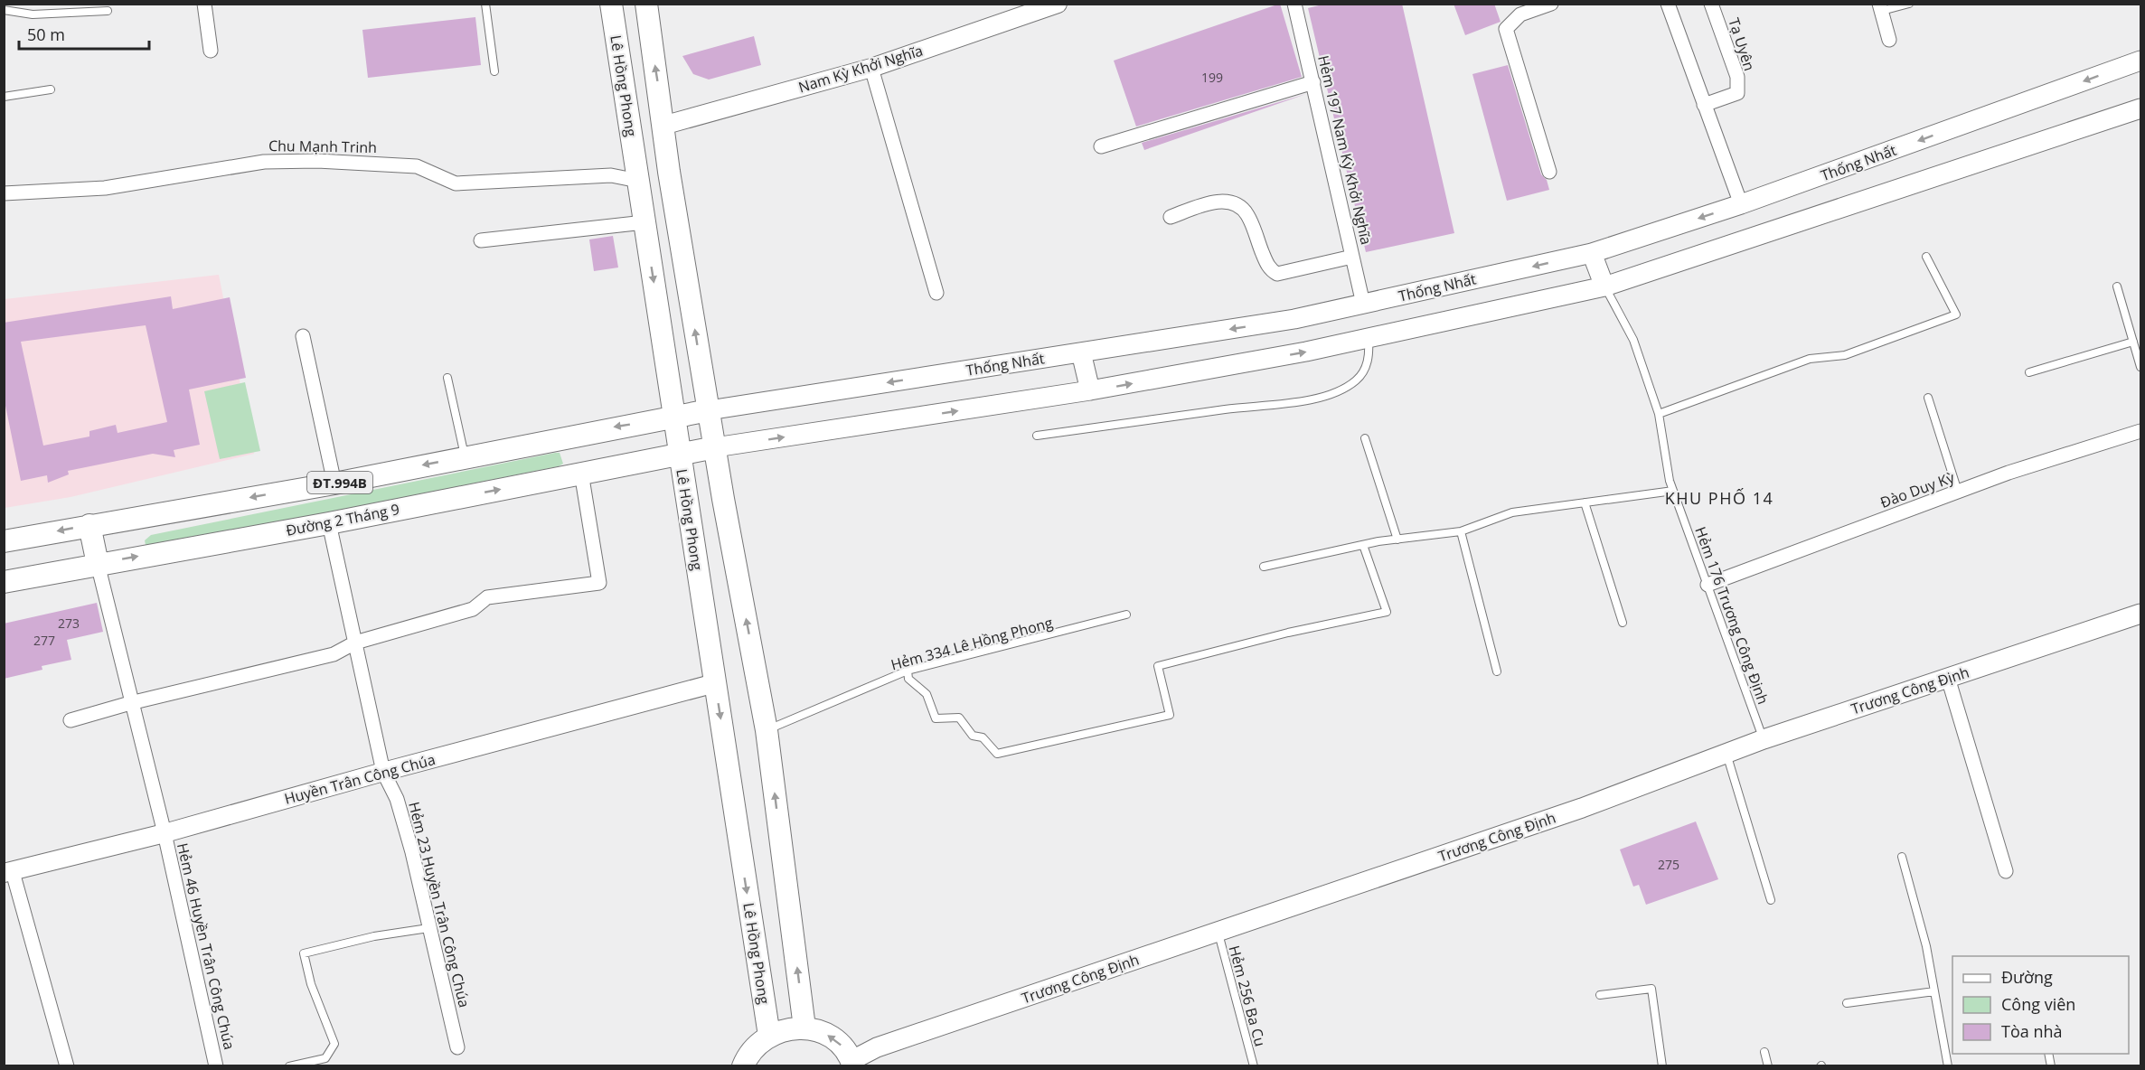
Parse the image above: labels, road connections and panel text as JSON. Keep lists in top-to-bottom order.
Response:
{
  "streets": {
    "main road": [
      "Lê Hồng Phong",
      "Thống Nhất",
      "ĐT.994B",
      "Đường 2 Tháng 9",
      "Trương Công Định"
    ],
    "street": [
      "Tạ Uyên",
      "Nam Kỳ Khởi Nghĩa",
      "Chu Mạnh Trinh",
      "Hẻm 197 Nam Kỳ Khởi Nghĩa",
      "Đào Duy Kỳ",
      "Huyền Trân Công Chúa",
      "Hẻm 23 Huyền Trân Công Chúa",
      "Hẻm 46 Huyền Trân Công Chúa"
    ],
    "lane": ["Hẻm 176 Trương Công Định", "Hẻm 334 Lê Hồng Phong", "Hẻm 256 Ba Cu"]
  },
  "crossings": [
    ["Lê Hồng Phong", "Chu Mạnh Trinh"],
    ["Lê Hồng Phong", "ĐT.994B"],
    ["Lê Hồng Phong", "Đường 2 Tháng 9"],
    ["Lê Hồng Phong", "Huyền Trân Công Chúa"],
    ["Hẻm 197 Nam Kỳ Khởi Nghĩa", "Thống Nhất"],
    ["Đào Duy Kỳ", "Hẻm 176 Trương Công Định"],
    ["Đường 2 Tháng 9", "Hẻm 23 Huyền Trân Công Chúa"],
    ["Đường 2 Tháng 9", "Hẻm 46 Huyền Trân Công Chúa"],
    ["Hẻm 176 Trương Công Định", "Trương Công Định"],
    ["Trương Công Định", "Hẻm 256 Ba Cu"],
    ["Huyền Trân Công Chúa", "Hẻm 23 Huyền Trân Công Chúa"],
    ["Huyền Trân Công Chúa", "Hẻm 46 Huyền Trân Công Chúa"]
  ],
  "districts": ["KHU PHỐ 14"],
  "house_numbers": [
    "199",
    "273",
    "277",
    "275"
  ],
  "legend": ["Đường", "Công viên", "Tòa nhà"],
  "scale_bar": "50 m"
}
